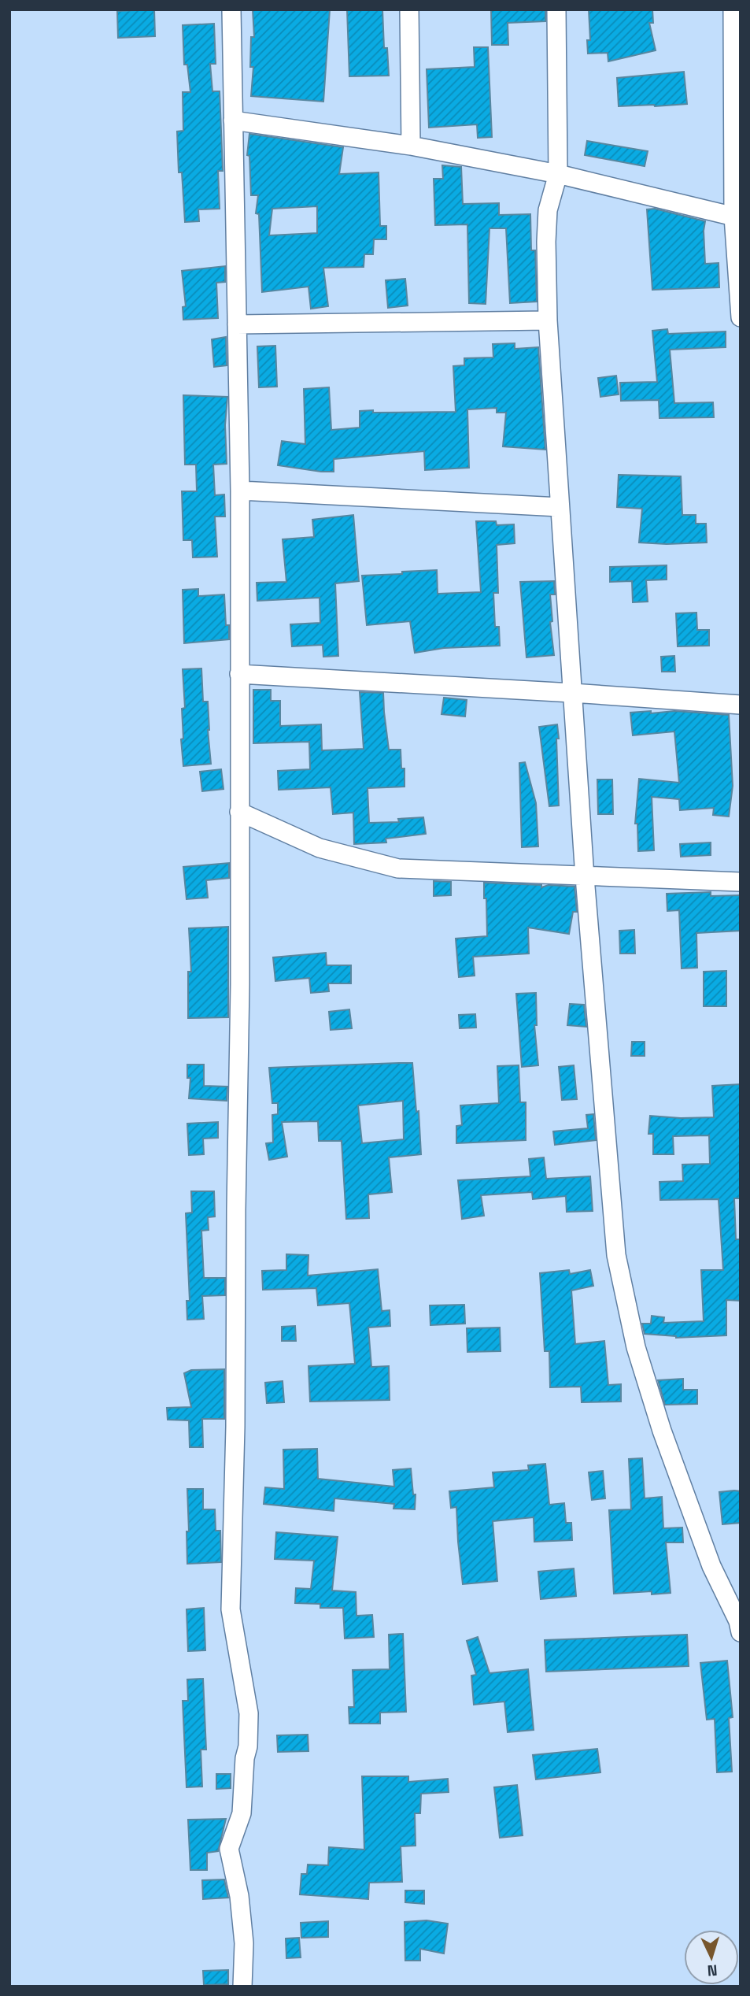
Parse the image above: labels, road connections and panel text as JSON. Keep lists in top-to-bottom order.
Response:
{
  "north": "bottom"
}
